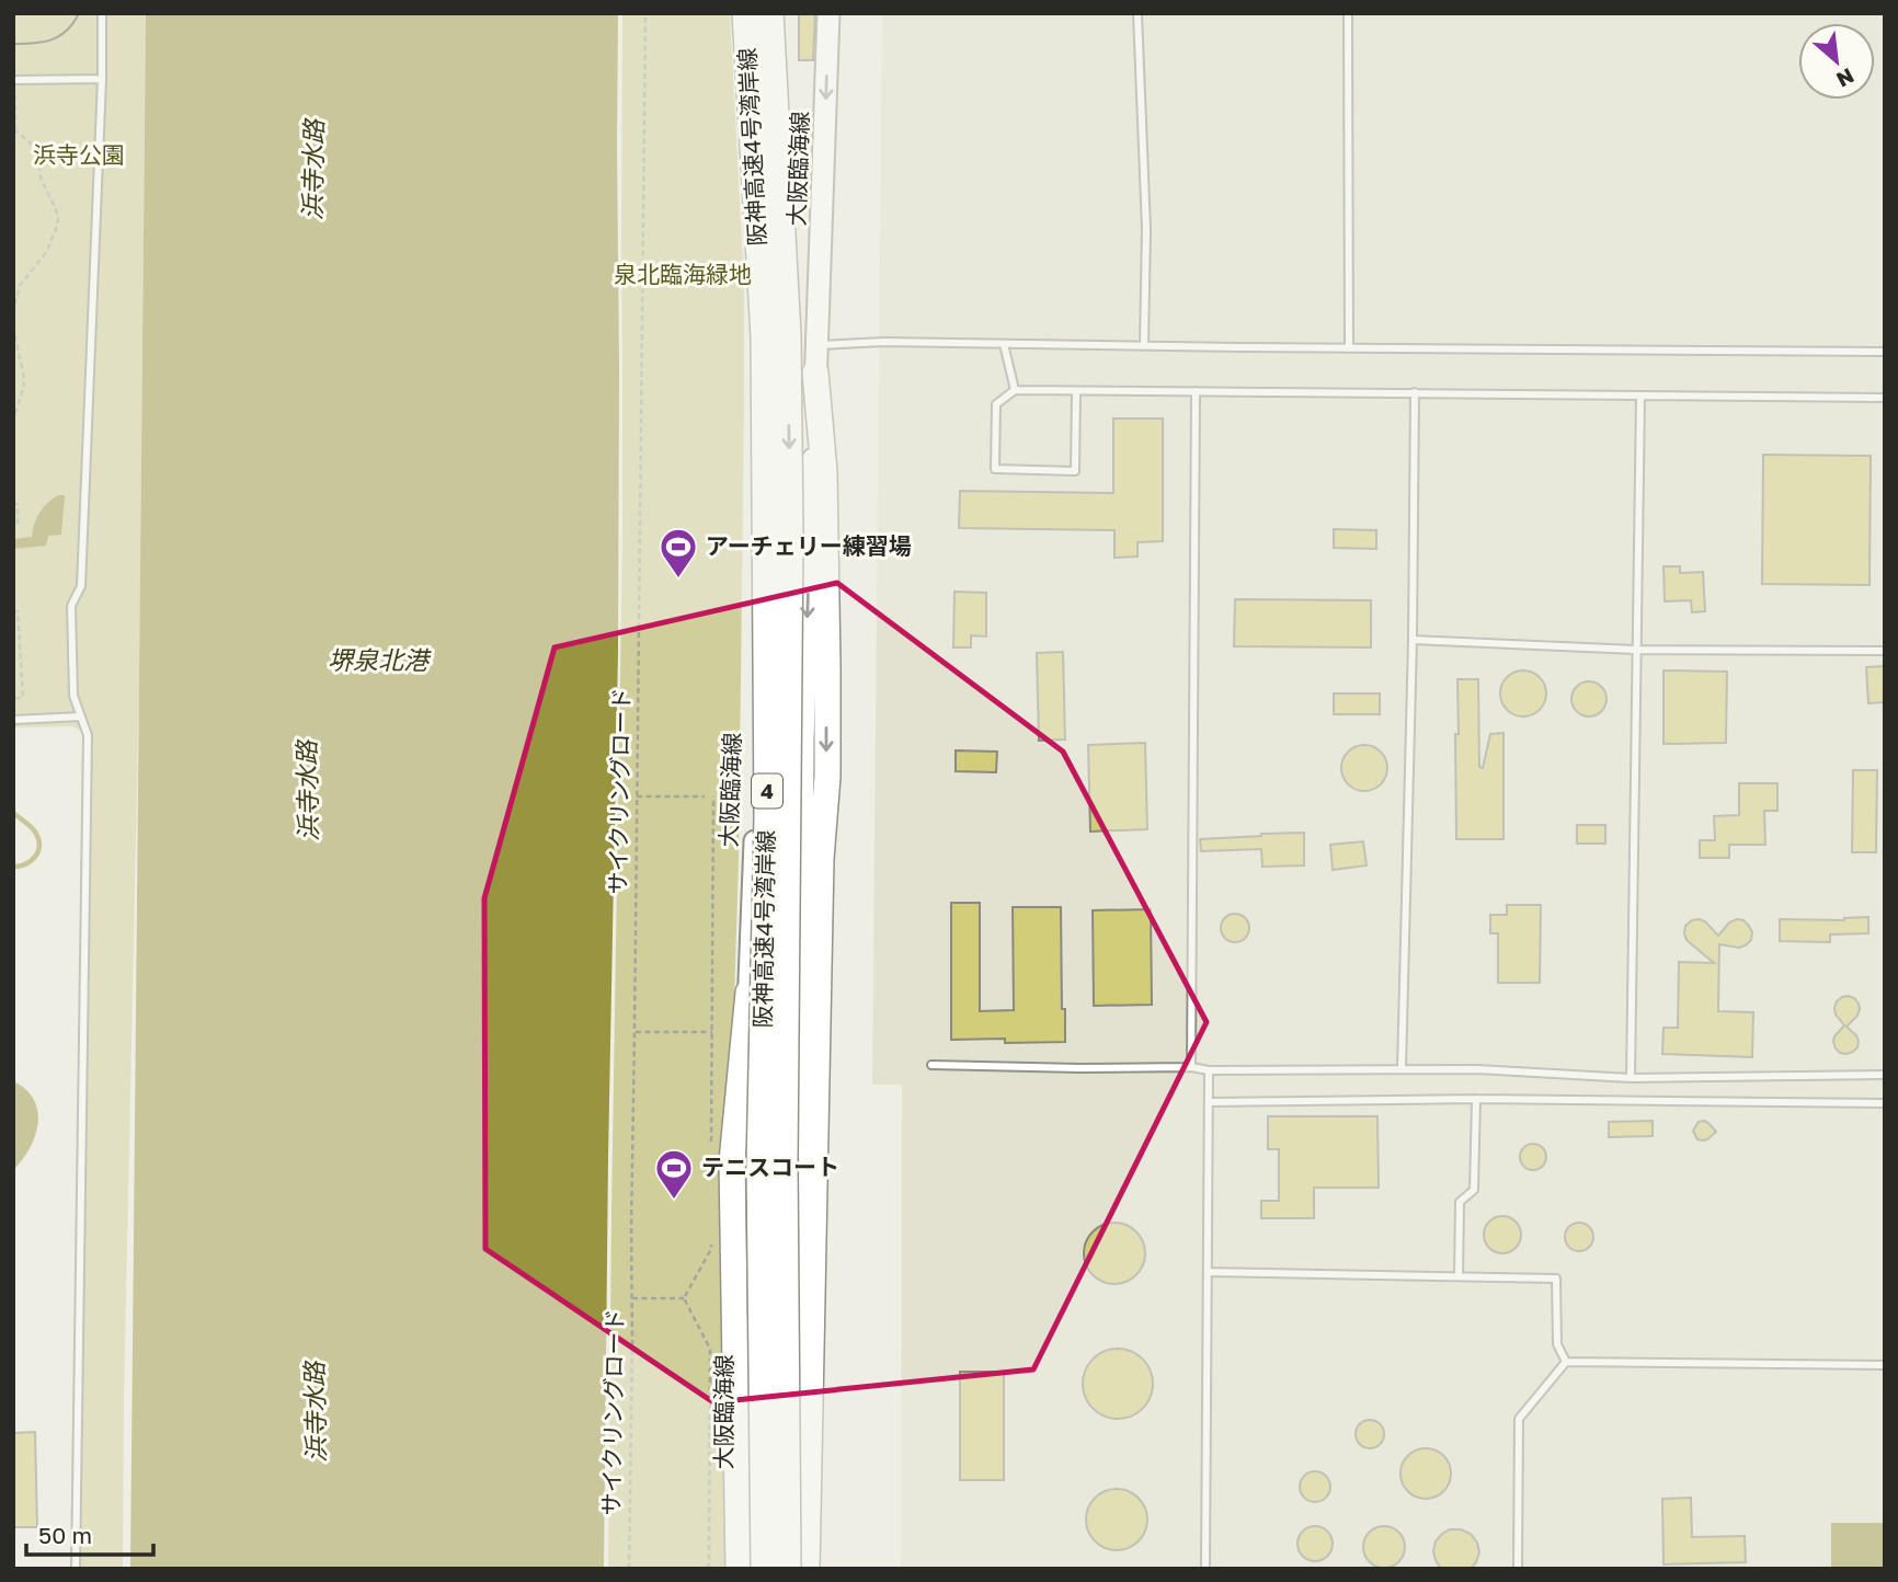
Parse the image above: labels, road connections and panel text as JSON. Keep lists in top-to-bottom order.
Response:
{
  "streets": {
    "highway": ["阪神高速4号湾岸線", "4"],
    "main road": ["大阪臨海線"],
    "path": ["サイクリングロード"]
  },
  "crossings": [
    ["阪神高速4号湾岸線", "大阪臨海線"]
  ],
  "water": ["浜寺水路", "堺泉北港"],
  "parks": ["浜寺公園", "泉北臨海緑地"],
  "places": {
    "sports": ["アーチェリー練習場", "テニスコート"]
  },
  "scale_bar": "50 m",
  "north": "bottom right"
}
